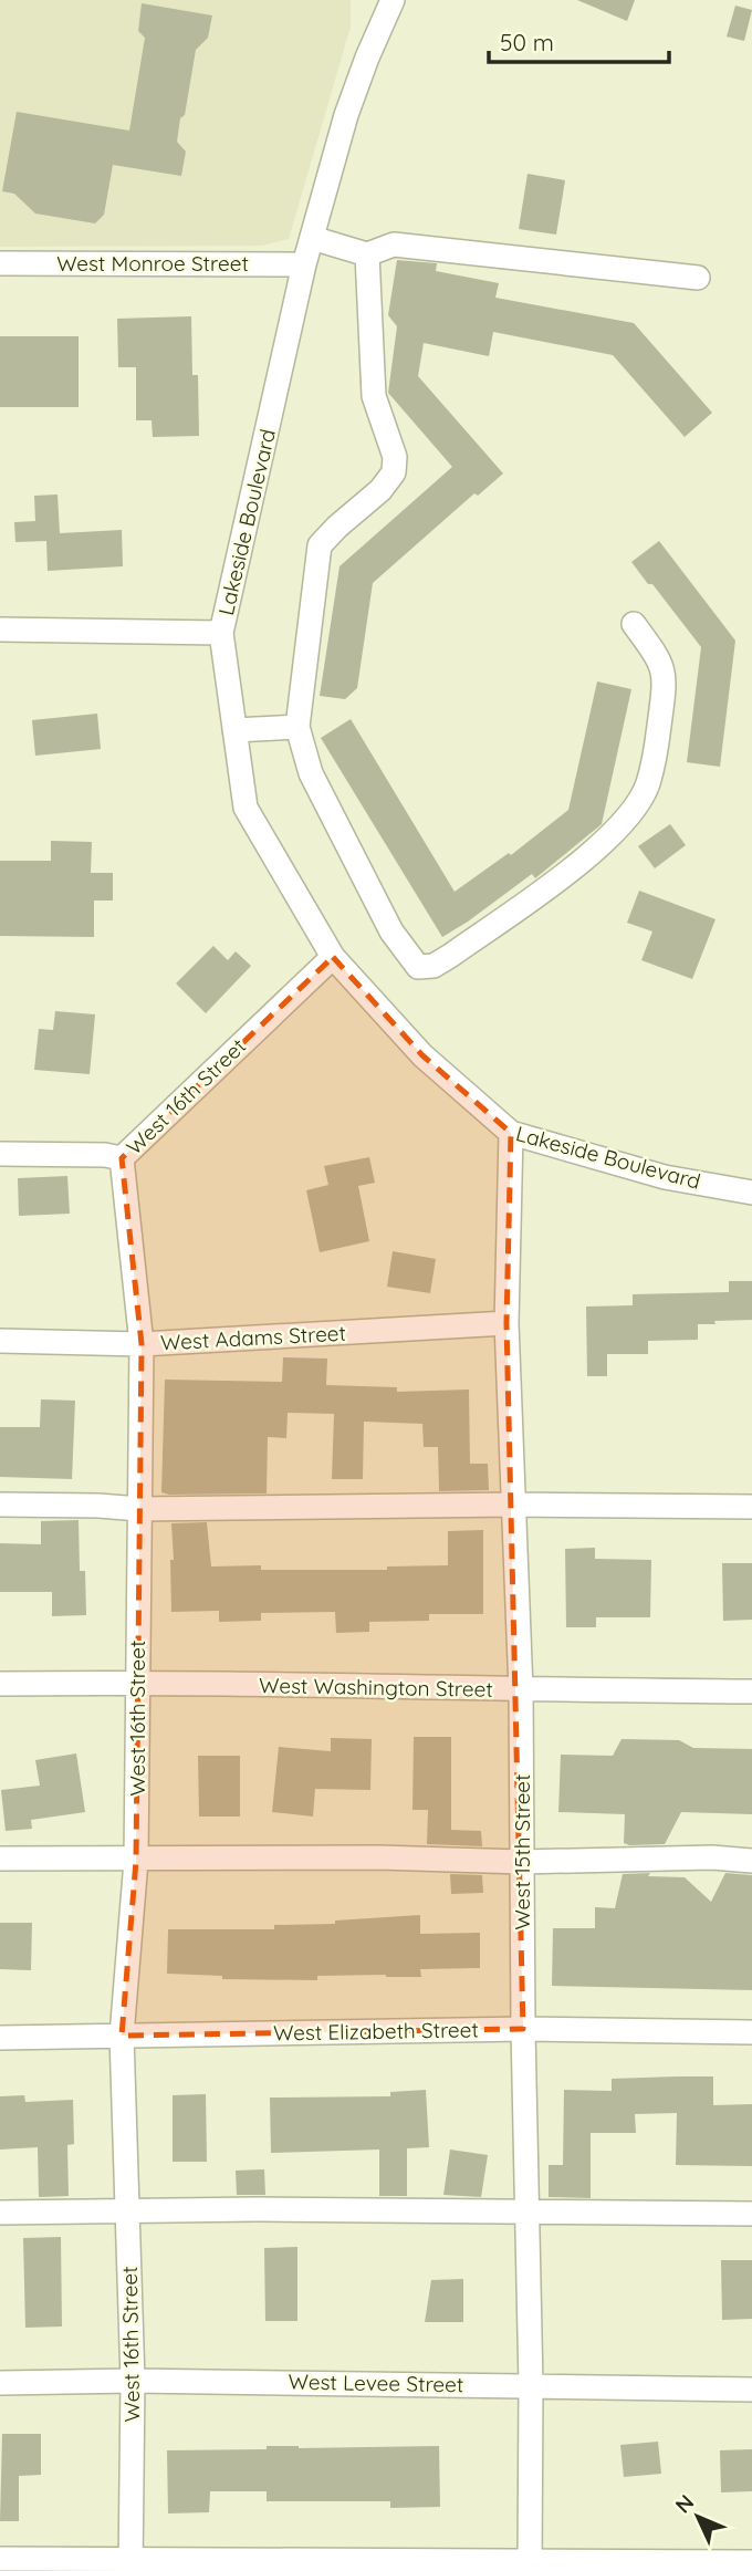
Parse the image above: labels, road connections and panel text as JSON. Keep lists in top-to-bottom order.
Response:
{
  "streets": {
    "street": [
      "West Monroe Street",
      "Lakeside Boulevard",
      "West 16th Street",
      "West Adams Street",
      "West Washington Street",
      "West 15th Street",
      "West Elizabeth Street",
      "West Levee Street"
    ]
  },
  "crossings": [
    ["West Monroe Street", "Lakeside Boulevard"],
    ["Lakeside Boulevard", "West 16th Street"],
    ["Lakeside Boulevard", "West 15th Street"],
    ["West 16th Street", "West Adams Street"],
    ["West 16th Street", "West Washington Street"],
    ["West 16th Street", "West Elizabeth Street"],
    ["West 16th Street", "West Levee Street"],
    ["West Adams Street", "West 15th Street"],
    ["West Washington Street", "West 15th Street"],
    ["West 15th Street", "West Elizabeth Street"],
    ["West 15th Street", "West Levee Street"]
  ],
  "scale_bar": "50 m",
  "north": "top left"
}
